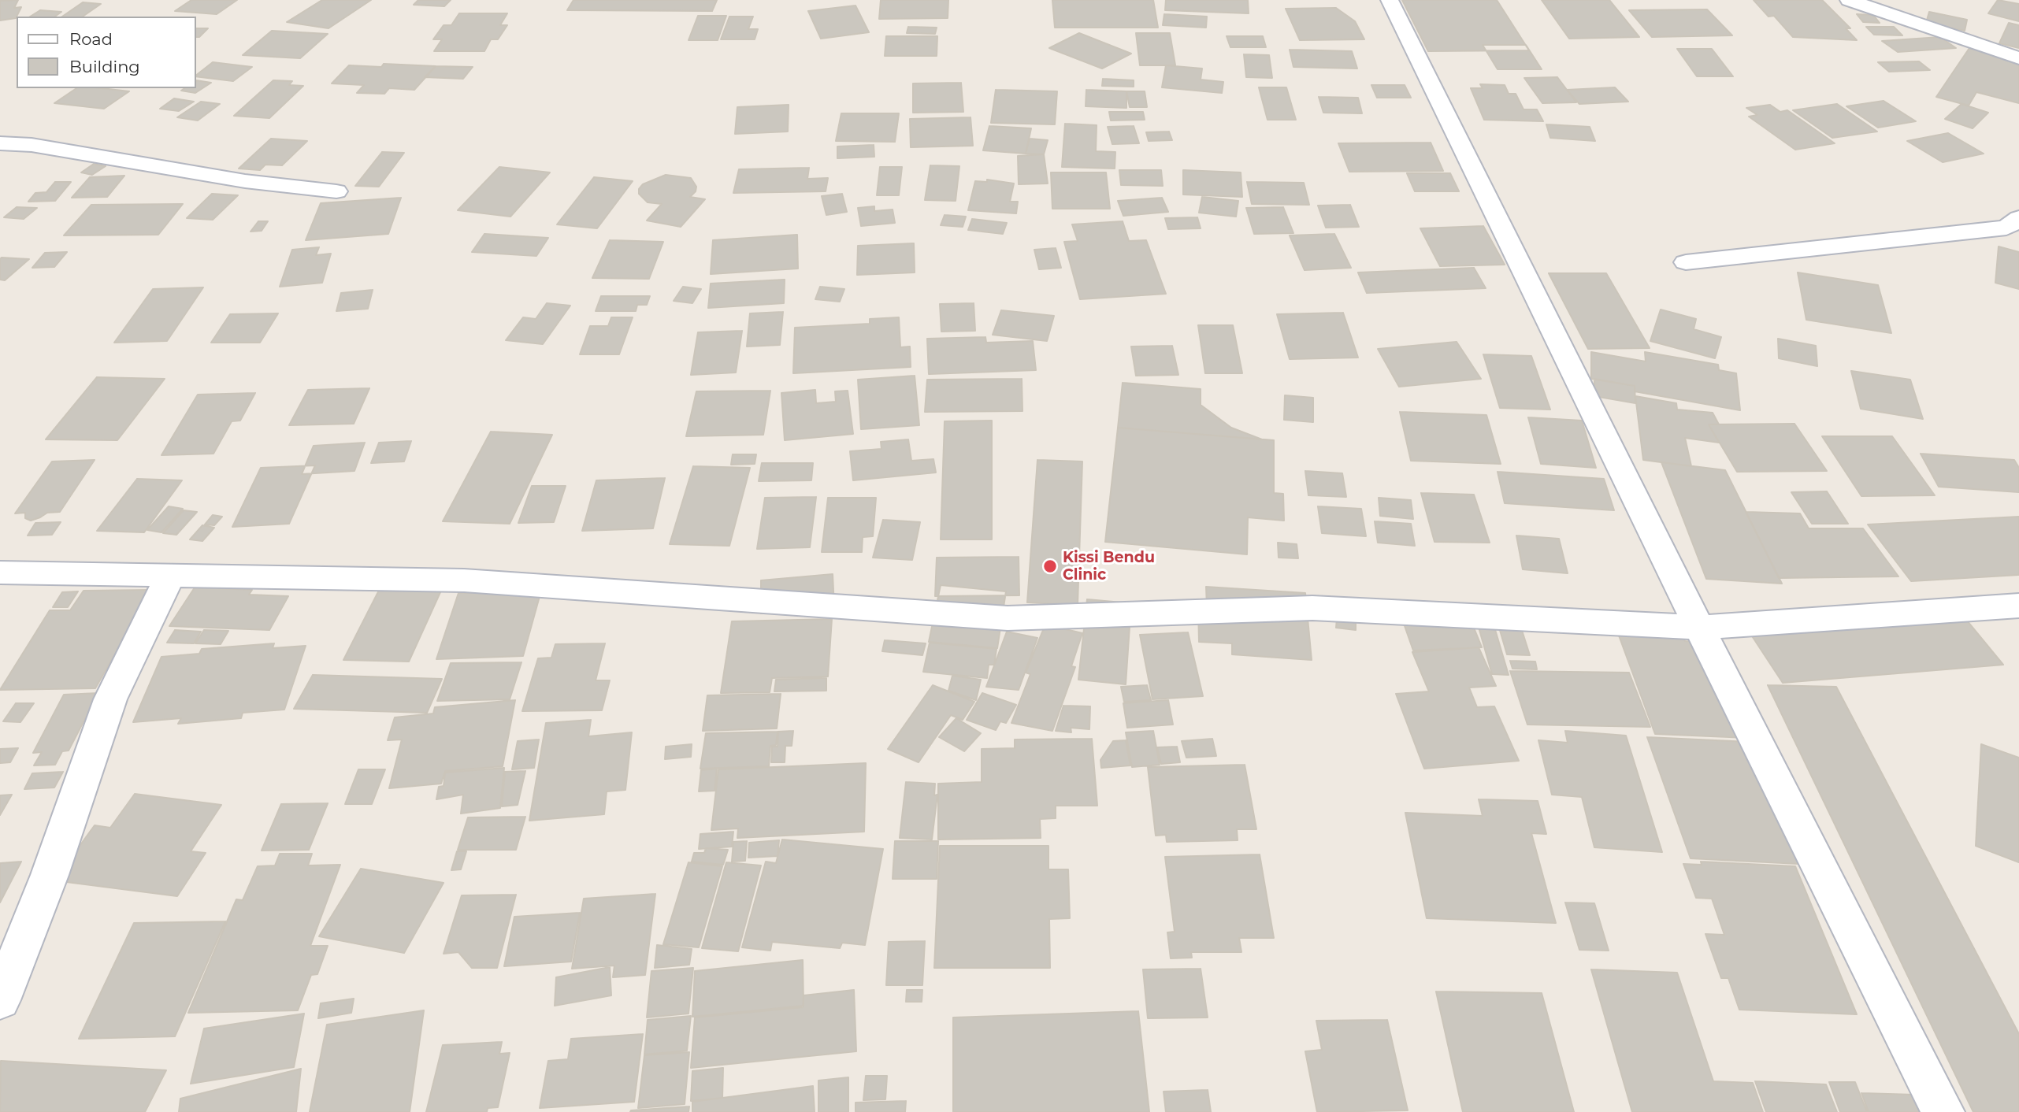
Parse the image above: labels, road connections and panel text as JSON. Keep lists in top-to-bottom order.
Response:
{
  "places": ["Kissi Bendu Clinic"],
  "legend": ["Road", "Building"]
}
